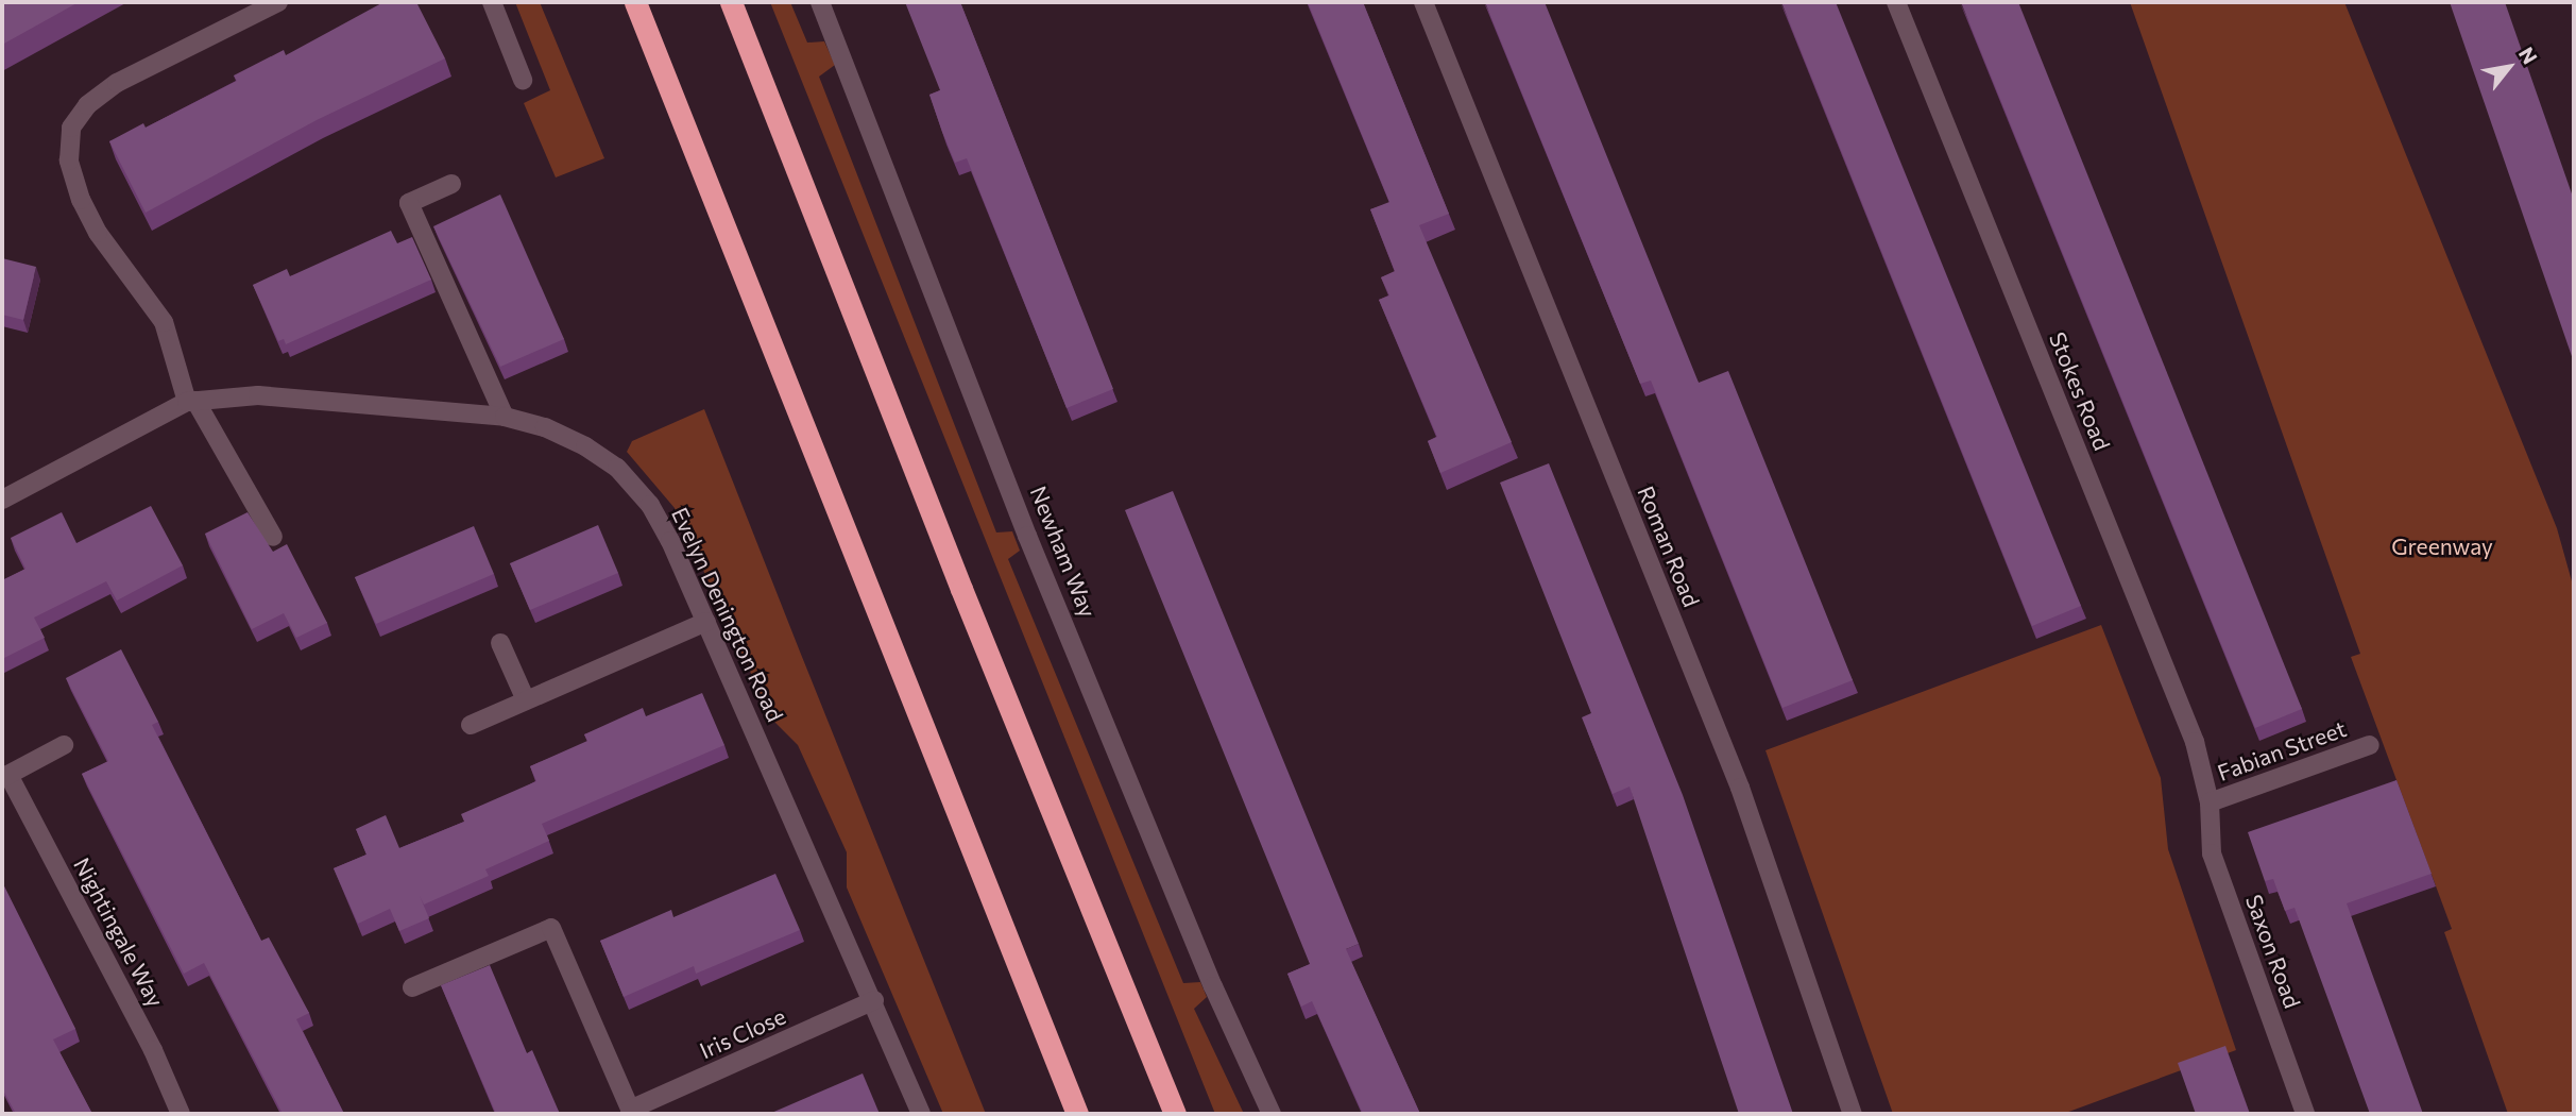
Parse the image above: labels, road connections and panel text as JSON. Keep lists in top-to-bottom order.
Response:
{
  "streets": {
    "street": [
      "Stokes Road",
      "Roman Road",
      "Newham Way",
      "Evelyn Denington Road",
      "Fabian Street",
      "Nightingale Way",
      "Saxon Road",
      "Iris Close"
    ]
  },
  "crossings": [
    ["Stokes Road", "Fabian Street"],
    ["Stokes Road", "Saxon Road"],
    ["Evelyn Denington Road", "Iris Close"],
    ["Fabian Street", "Saxon Road"]
  ],
  "parks": ["Greenway"],
  "north": "top right"
}
